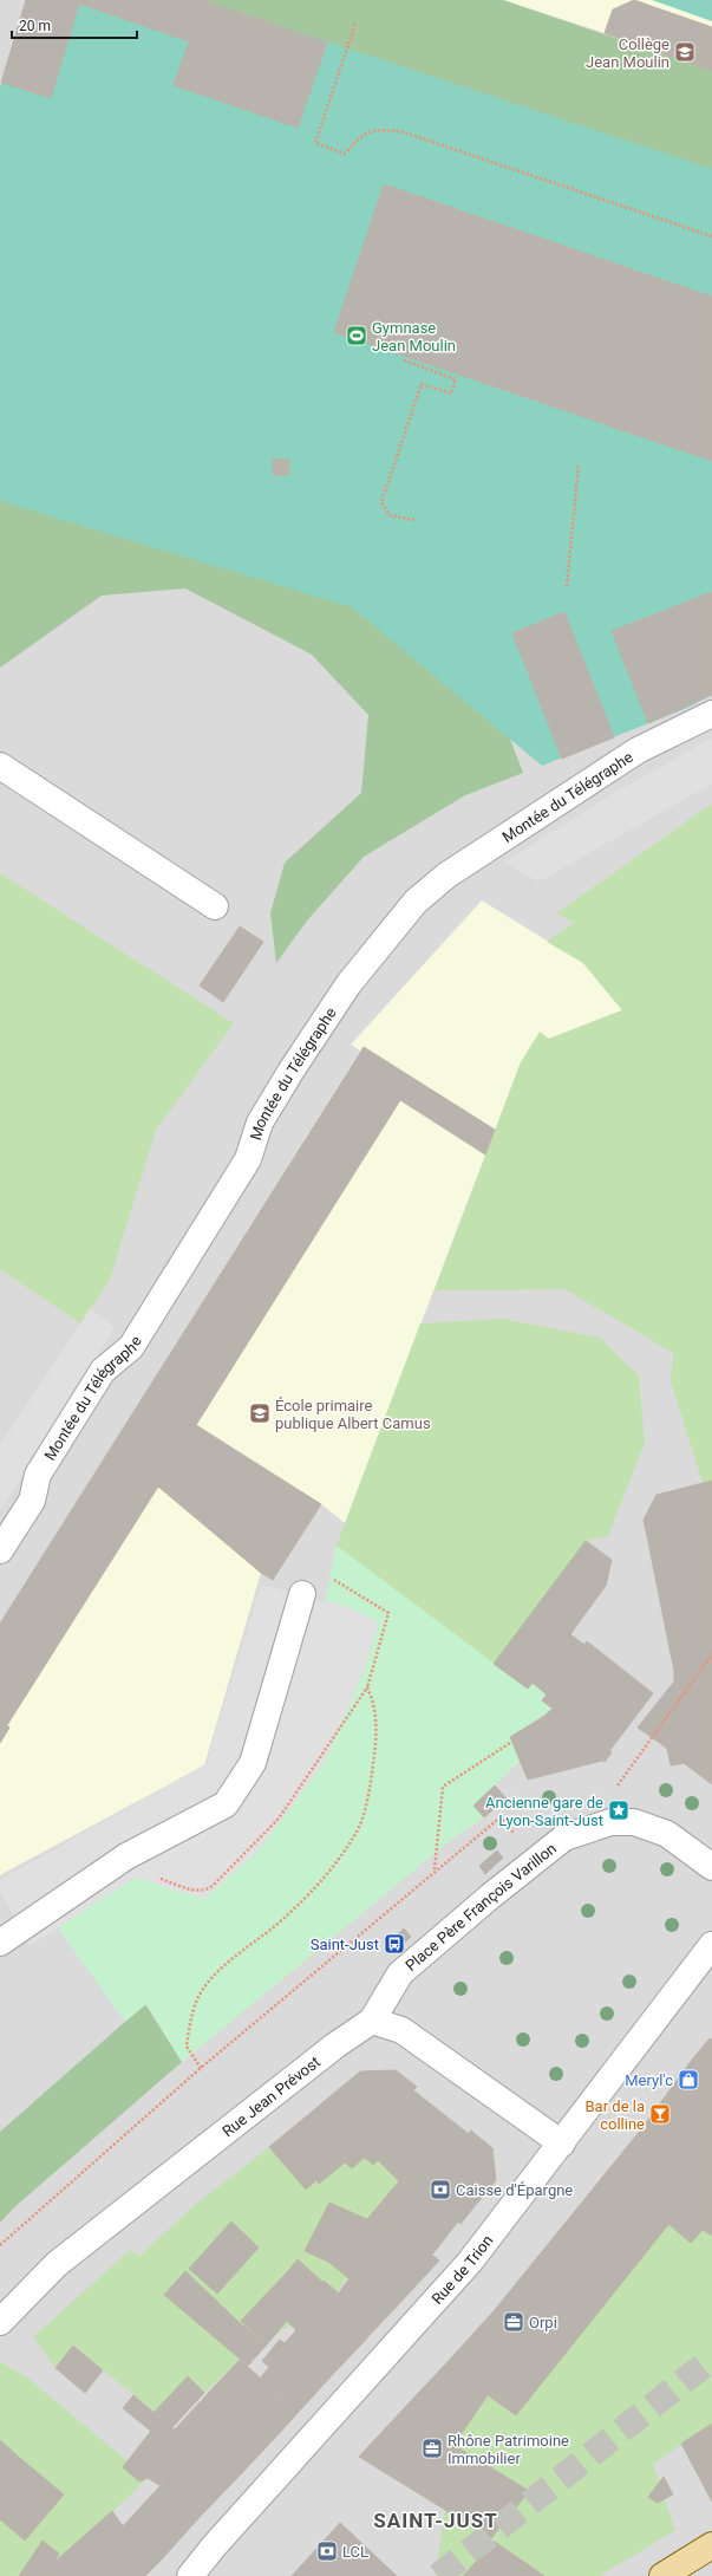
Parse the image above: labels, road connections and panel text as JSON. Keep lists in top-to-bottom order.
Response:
{
  "streets": {
    "street": [
      "Montée du Télégraphe",
      "Place Père François Varillon",
      "Rue Jean Prévost",
      "Rue de Trion"
    ]
  },
  "crossings": [
    ["Place Père François Varillon", "Rue Jean Prévost"]
  ],
  "districts": ["SAINT-JUST"],
  "places": {
    "school or university": ["Collège Jean Moulin", "École primaire publique Albert Camus"],
    "sports": ["Gymnase Jean Moulin"],
    "place": ["Ancienne gare de Lyon-Saint-Just"],
    "bus stop": ["Saint-Just"],
    "shop": ["Meryl'c"],
    "bar": ["Bar de la colline"],
    "bank": ["Caisse d'Épargne", "LCL"],
    "office": ["Orpi", "Rhône Patrimoine Immobilier"]
  },
  "scale_bar": "20 m"
}
